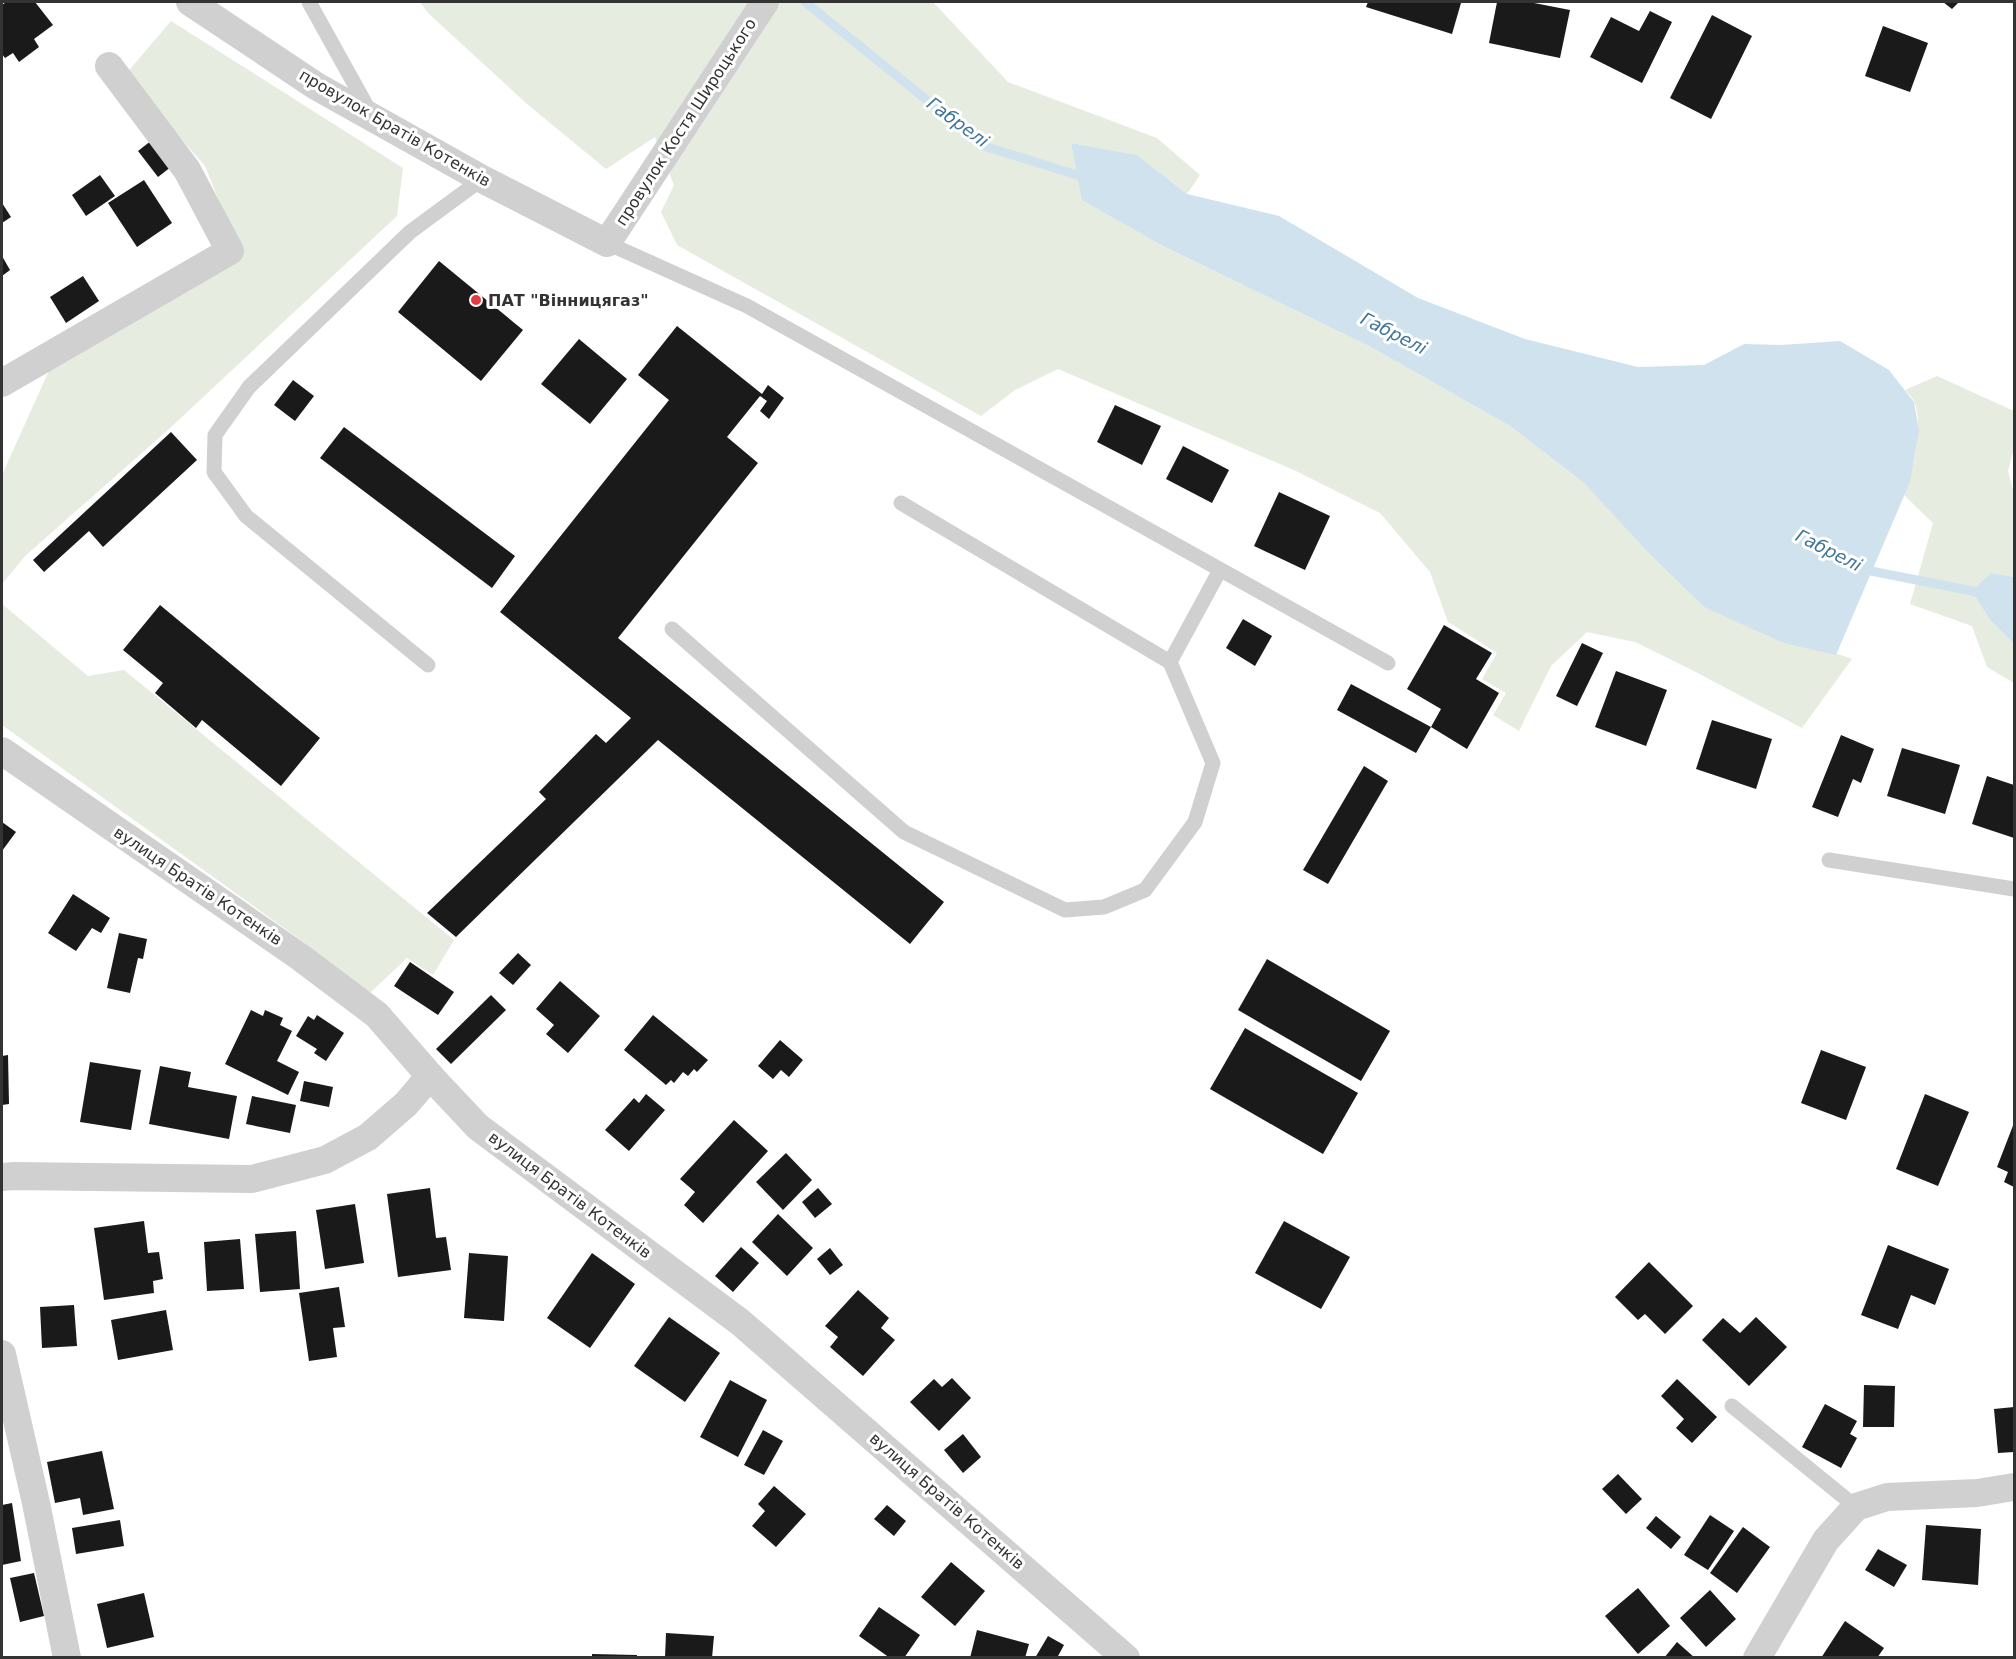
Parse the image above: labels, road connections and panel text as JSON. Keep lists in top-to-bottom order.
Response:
{
  "streets": {
    "street": ["провулок Костя Широцького", "провулок Братів Котенків", "вулиця Братів Котенків"]
  },
  "crossings": [
    ["провулок Костя Широцького", "провулок Братів Котенків"]
  ],
  "water": ["Габрелі"],
  "places": ["ПАТ \"Вінницягаз\""]
}
